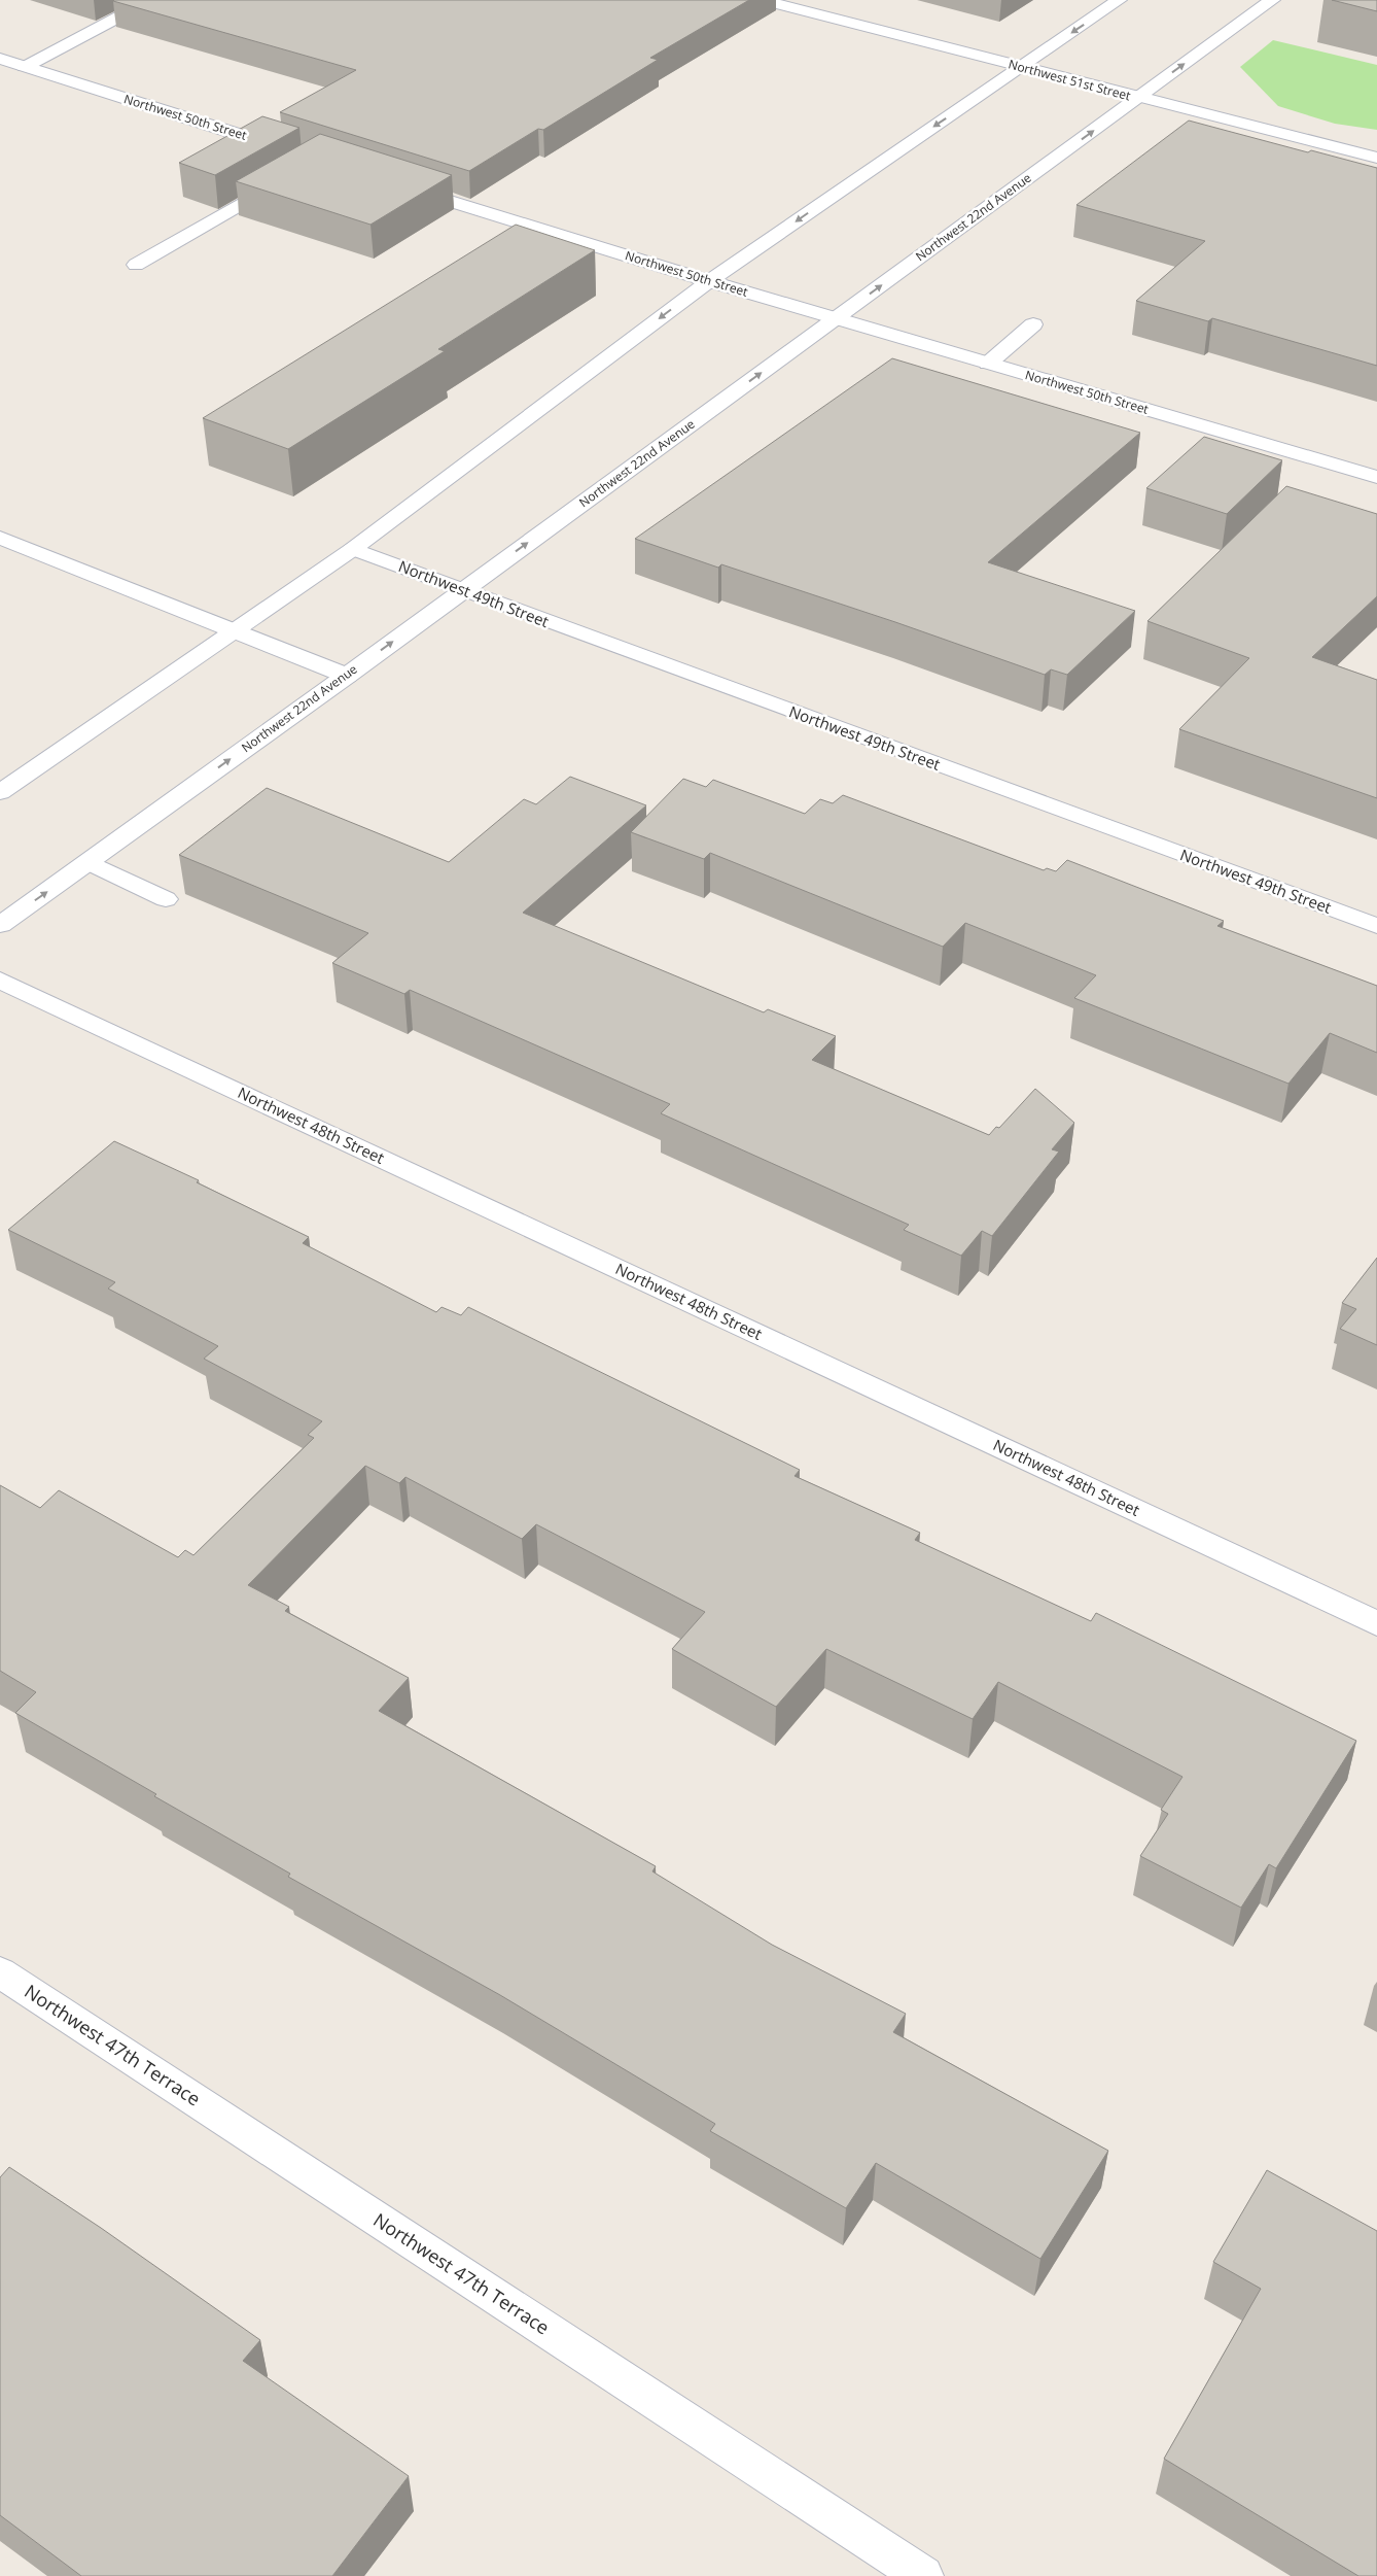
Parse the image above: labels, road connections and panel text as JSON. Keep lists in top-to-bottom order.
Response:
{
  "streets": {
    "street": [
      "Northwest 51st Street",
      "Northwest 50th Street",
      "Northwest 22nd Avenue",
      "Northwest 49th Street",
      "Northwest 48th Street",
      "Northwest 47th Terrace"
    ]
  },
  "crossings": [
    ["Northwest 51st Street", "Northwest 22nd Avenue"],
    ["Northwest 50th Street", "Northwest 22nd Avenue"],
    ["Northwest 22nd Avenue", "Northwest 49th Street"]
  ]
}
